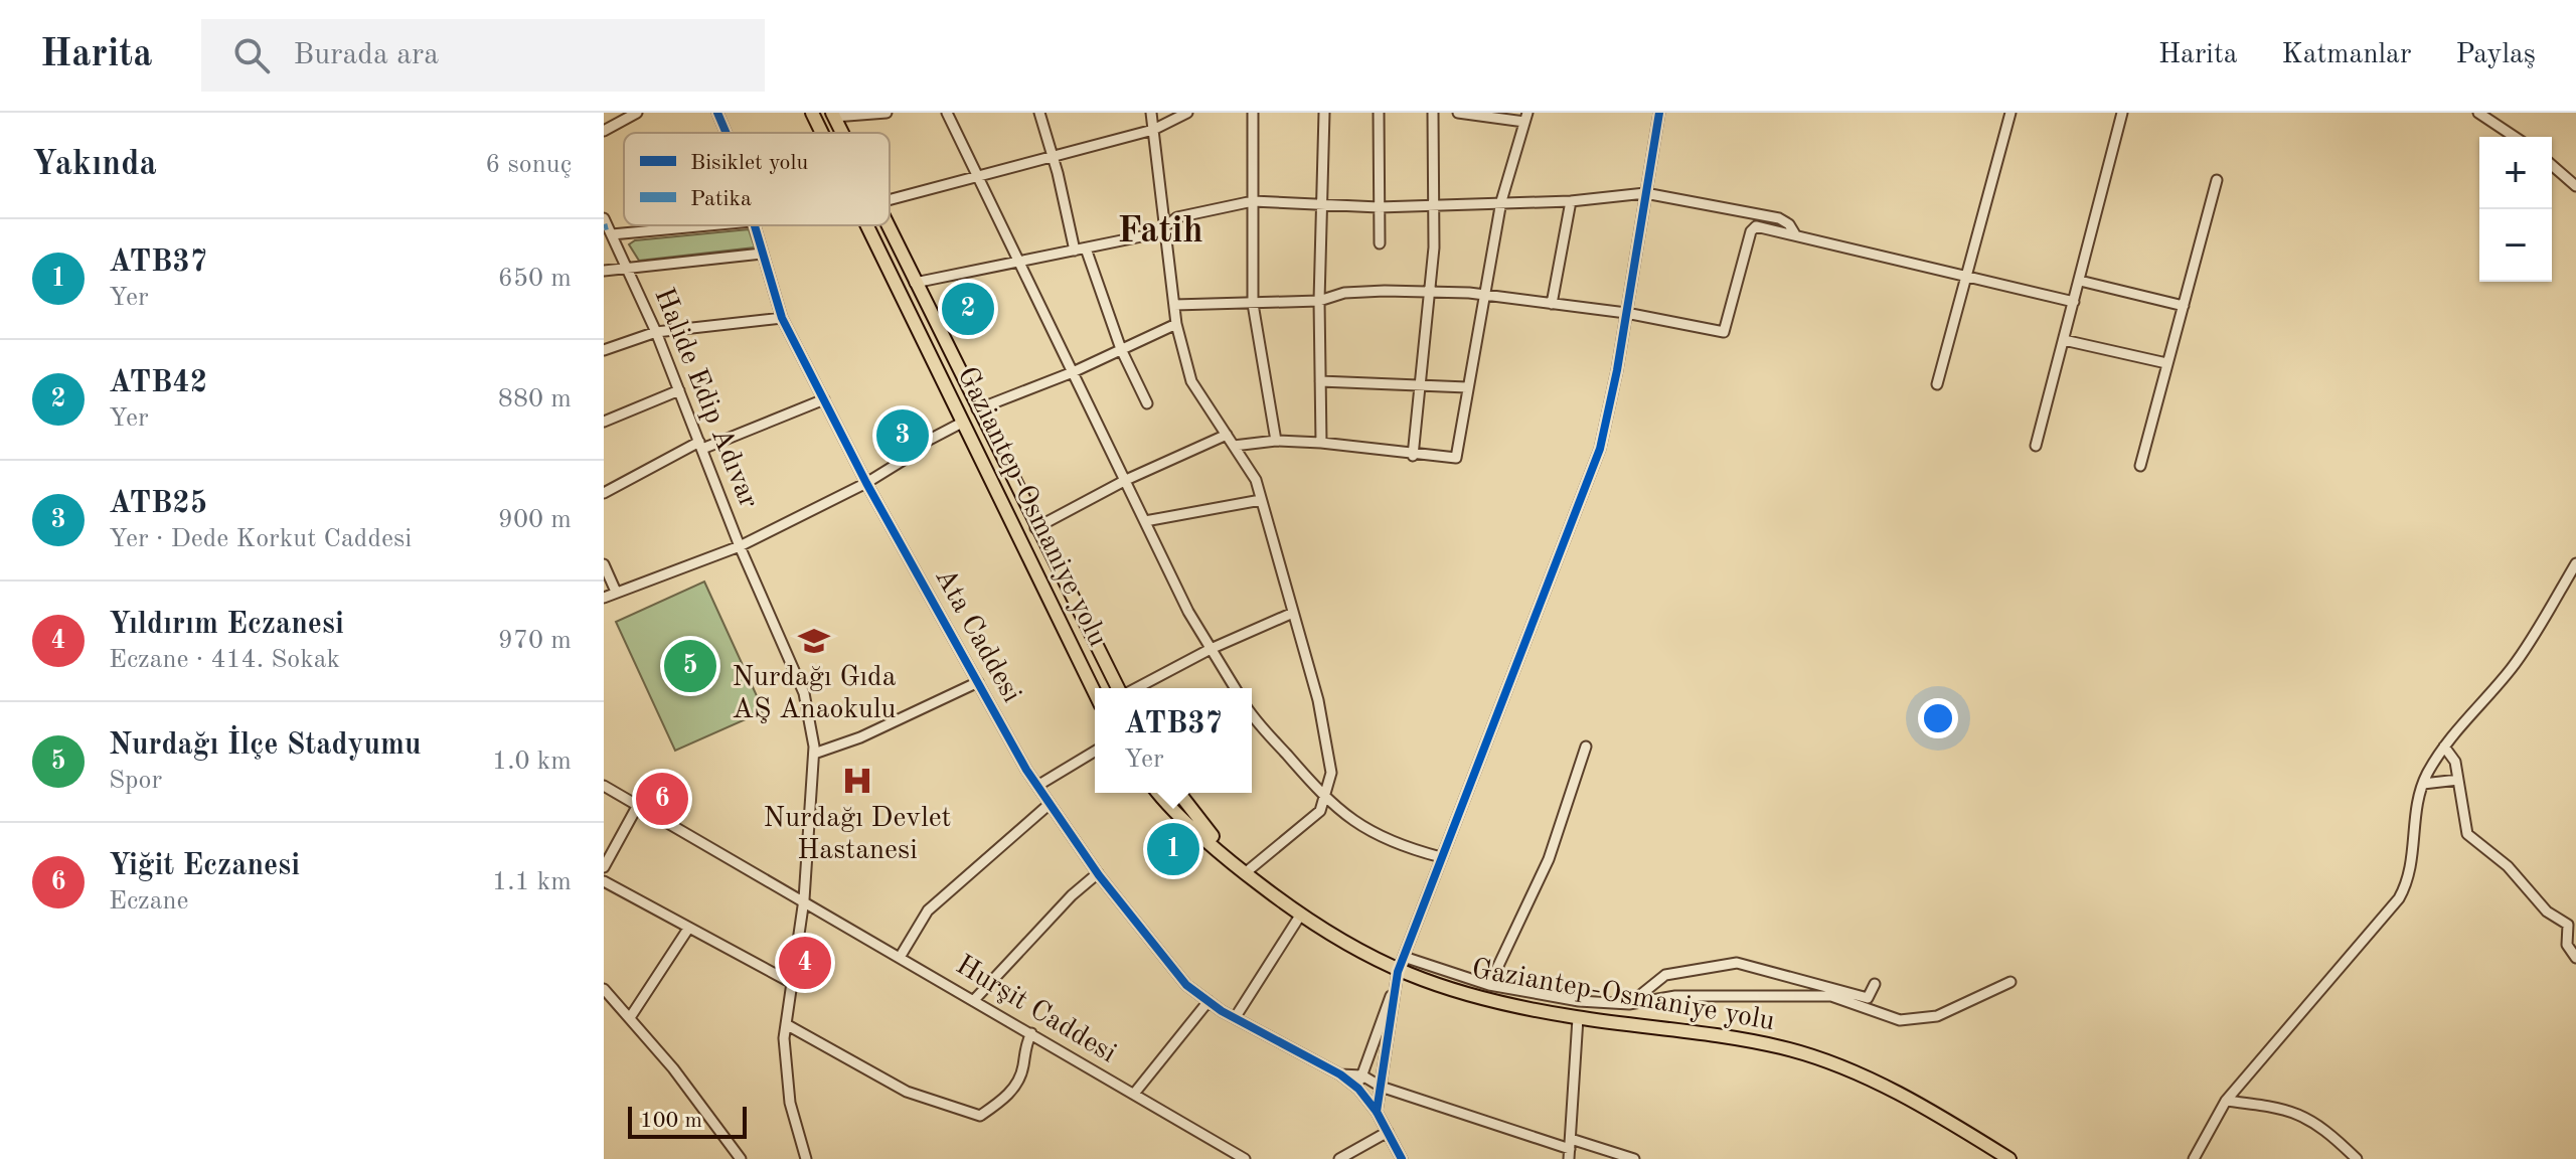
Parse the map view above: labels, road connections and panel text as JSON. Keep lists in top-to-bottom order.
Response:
{
  "streets": {
    "highway": ["Gaziantep-Osmaniye yolu"],
    "street": ["Halide Edip Adıvar", "Ata Caddesi", "Hurşit Caddesi"]
  },
  "crossings": [
    ["Halide Edip Adıvar", "Hurşit Caddesi"]
  ],
  "districts": ["Fatih"],
  "places": {
    "school or university": ["Nurdağı Gıda AŞ Anaokulu"],
    "hospital": ["Nurdağı Devlet Hastanesi"]
  },
  "legend": ["Bisiklet yolu", "Patika"],
  "scale_bar": "100 m",
  "page": {
    "header": "Harita",
    "search": "Burada ara",
    "nav": ["Harita", "Katmanlar", "Paylaş"],
    "heading": ["Yakında", "6 sonuç"],
    "map_buttons": ["+", "−"],
    "list": [
      {
        "mark": "1",
        "name": "ATB37",
        "note": "Yer",
        "value": "650 m"
      },
      {
        "mark": "2",
        "name": "ATB42",
        "note": "Yer",
        "value": "880 m"
      },
      {
        "mark": "3",
        "name": "ATB25",
        "note": "Yer · Dede Korkut Caddesi",
        "value": "900 m"
      },
      {
        "mark": "4",
        "name": "Yıldırım Eczanesi",
        "note": "Eczane · 414. Sokak",
        "value": "970 m"
      },
      {
        "mark": "5",
        "name": "Nurdağı İlçe Stadyumu",
        "note": "Spor",
        "value": "1.0 km"
      },
      {
        "mark": "6",
        "name": "Yiğit Eczanesi",
        "note": "Eczane",
        "value": "1.1 km"
      }
    ],
    "pins": [
      "2",
      "3",
      "5",
      "6",
      "1",
      "4"
    ],
    "popup": ["ATB37", "Yer"],
    "scale": "100 m"
  }
}
